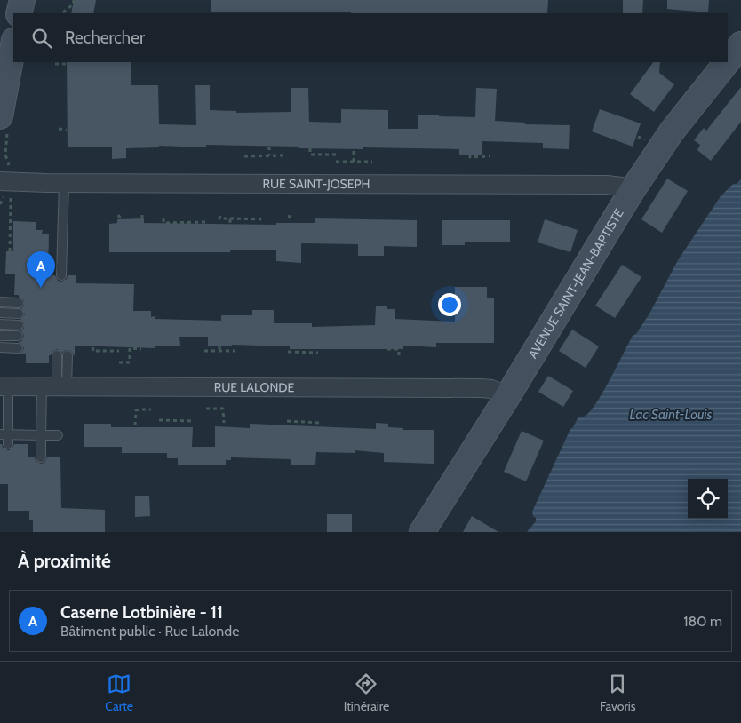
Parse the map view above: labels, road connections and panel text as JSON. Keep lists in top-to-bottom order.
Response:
{
  "streets": {
    "street": ["RUE SAINT-JOSEPH", "AVENUE SAINT-JEAN-BAPTISTE", "RUE LALONDE"]
  },
  "crossings": [
    ["RUE SAINT-JOSEPH", "AVENUE SAINT-JEAN-BAPTISTE"],
    ["AVENUE SAINT-JEAN-BAPTISTE", "RUE LALONDE"]
  ],
  "water": ["Lac Saint-Louis"],
  "page": {
    "search": "Rechercher",
    "pins": "A",
    "heading": "À proximité",
    "list": [
      {
        "mark": "A",
        "name": "Caserne Lotbinière - 11",
        "note": "Bâtiment public · Rue Lalonde",
        "value": "180 m"
      }
    ],
    "nav": ["Carte", "Itinéraire", "Favoris"]
  }
}
